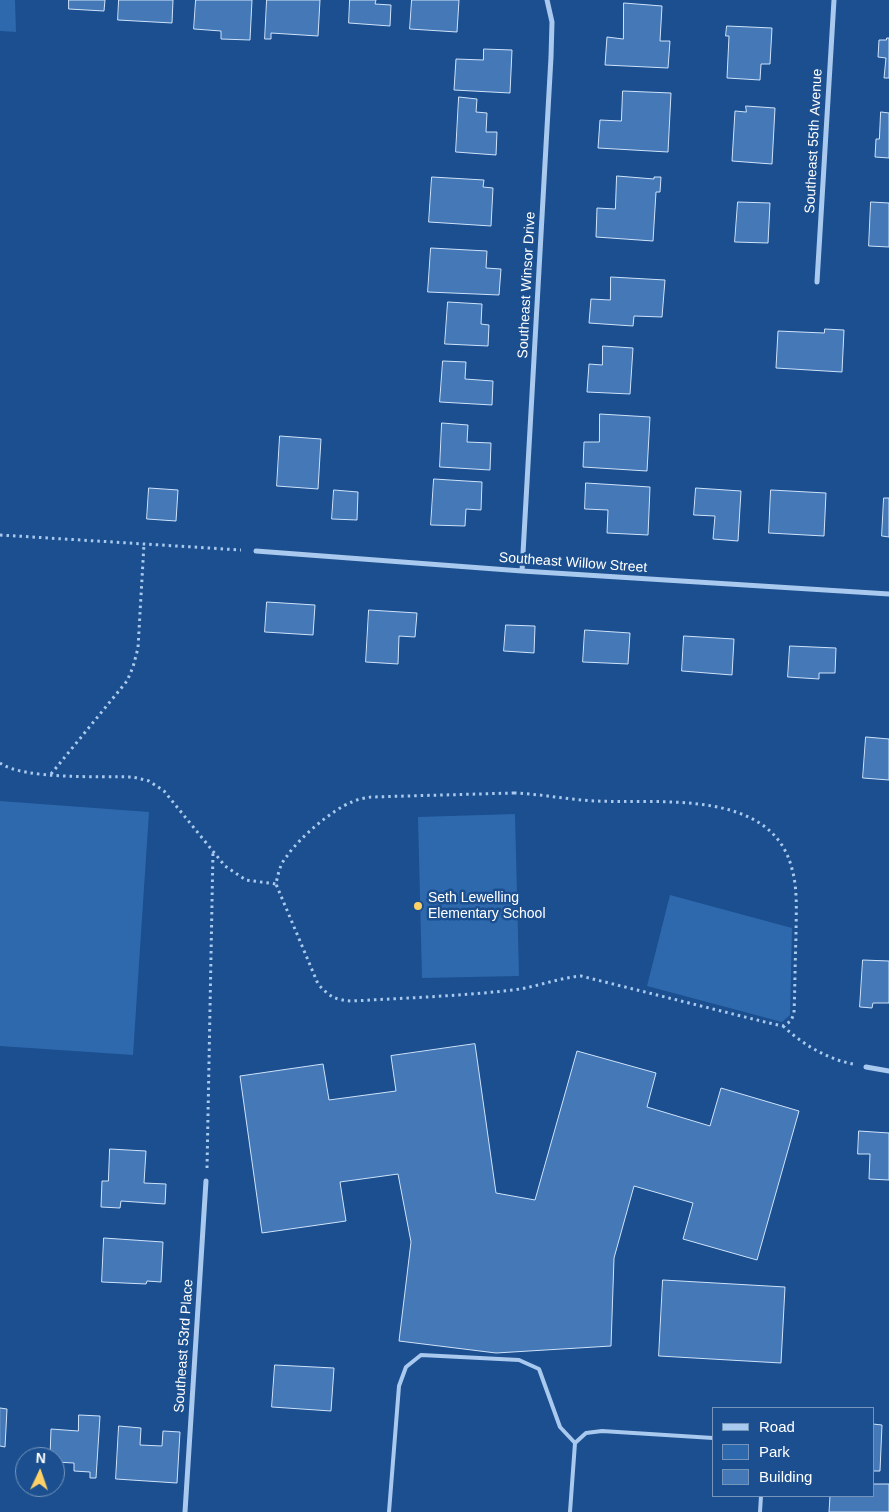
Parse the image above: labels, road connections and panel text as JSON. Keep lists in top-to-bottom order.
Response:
{
  "streets": {
    "street": [
      "Southeast 55th Avenue",
      "Southeast Winsor Drive",
      "Southeast Willow Street",
      "Southeast 53rd Place"
    ]
  },
  "crossings": [
    ["Southeast Winsor Drive", "Southeast Willow Street"]
  ],
  "places": ["Seth Lewelling Elementary School"],
  "legend": ["Road", "Park", "Building"],
  "north": "top"
}
